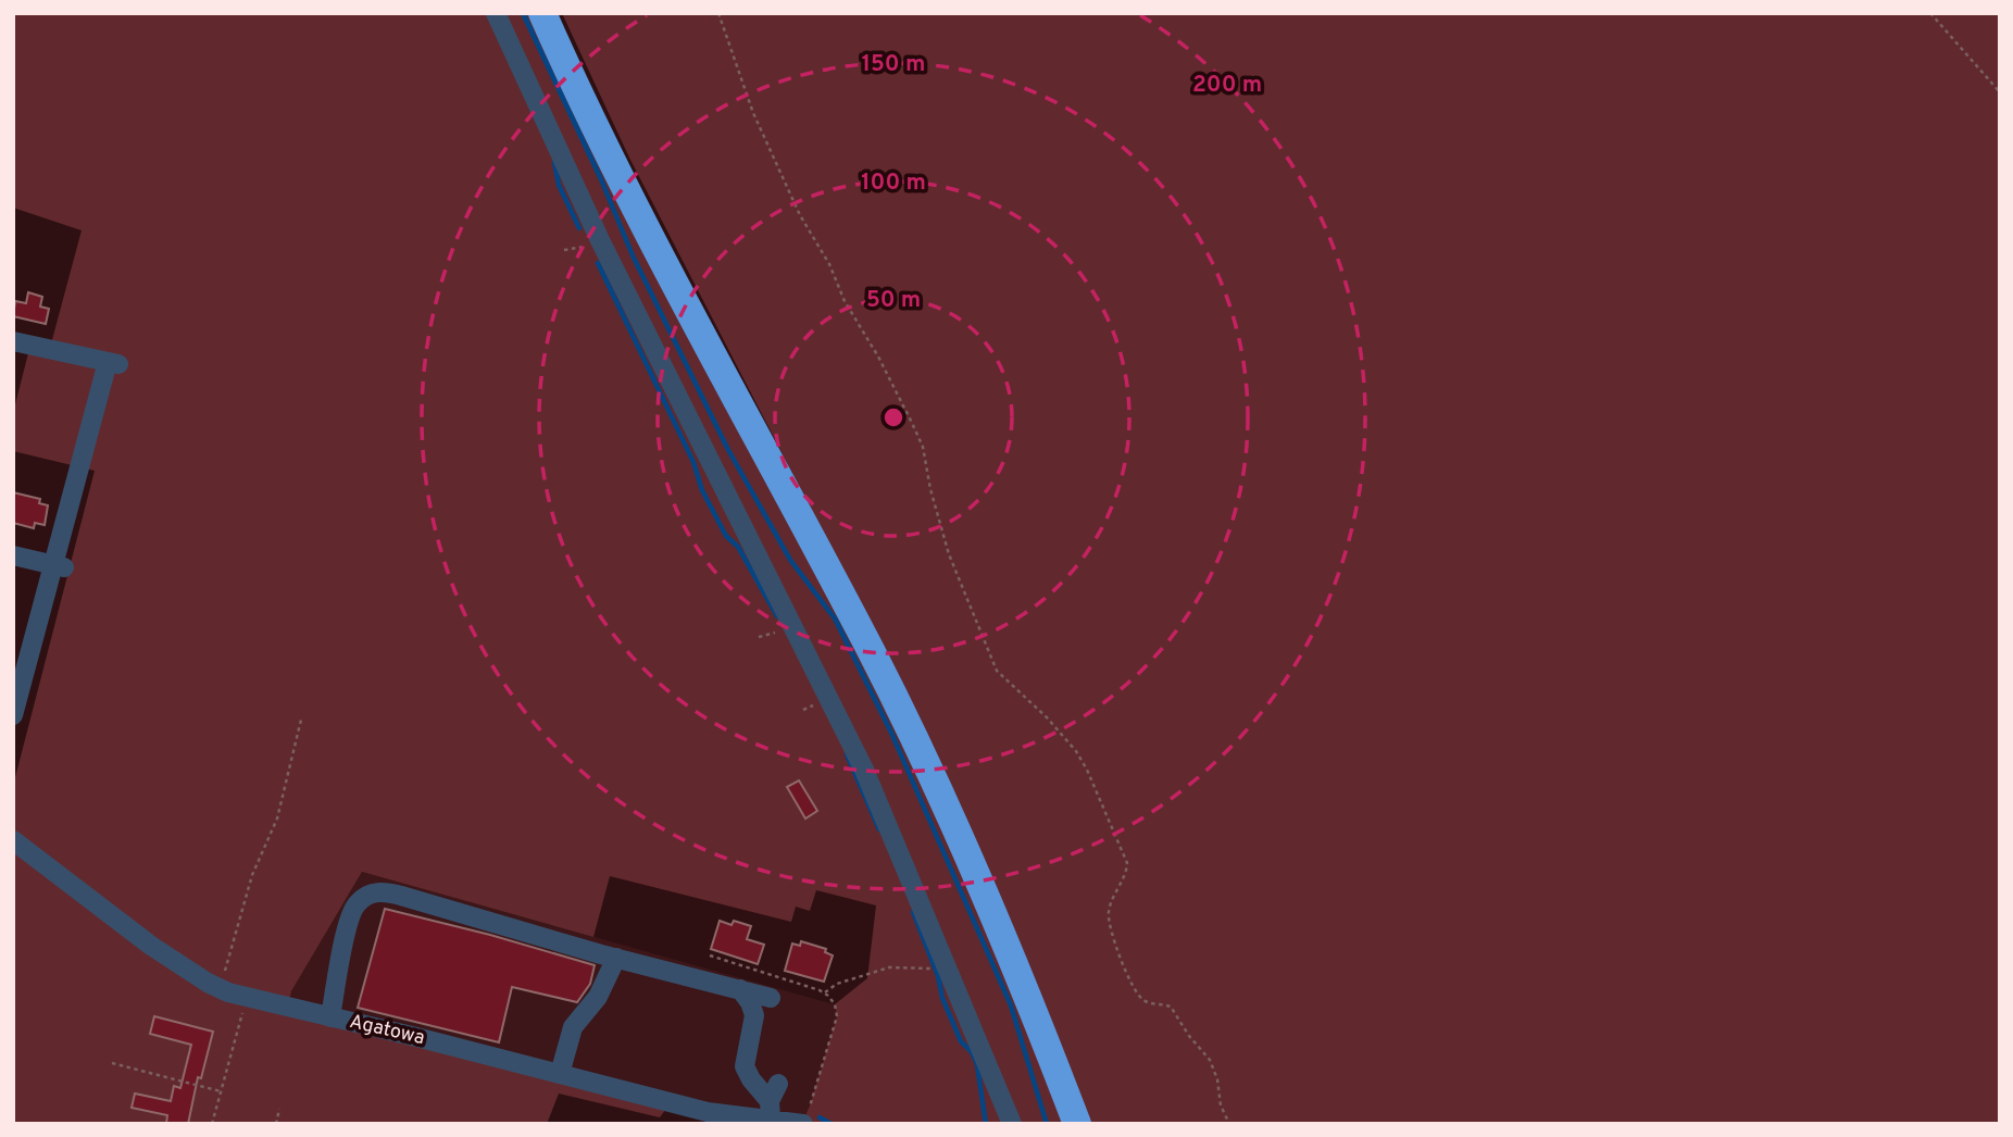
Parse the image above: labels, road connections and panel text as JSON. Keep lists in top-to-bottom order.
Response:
{
  "streets": {
    "street": ["Agatowa"]
  },
  "rings": [
    "150 m",
    "200 m",
    "100 m",
    "50 m"
  ]
}
